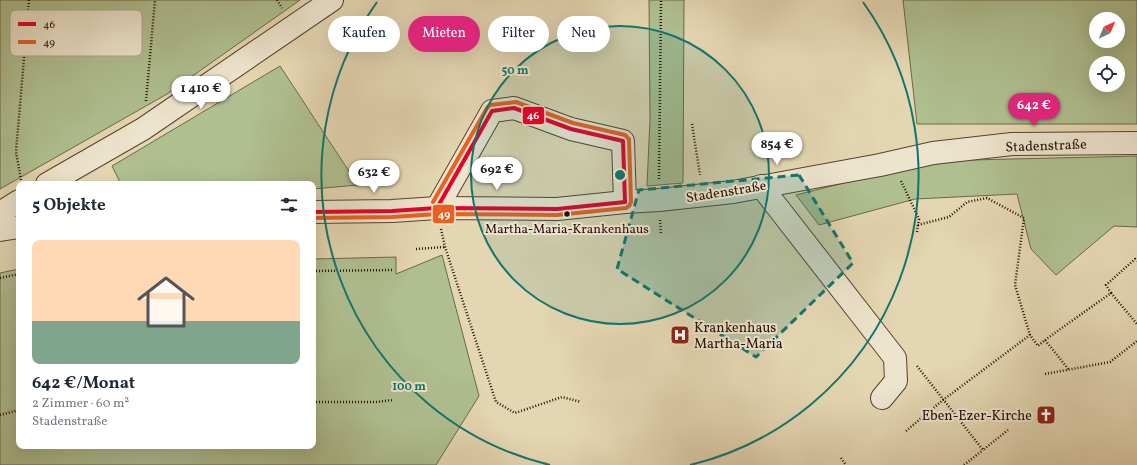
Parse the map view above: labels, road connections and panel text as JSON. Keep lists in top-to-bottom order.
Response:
{
  "streets": {
    "street": ["Stadenstraße"]
  },
  "places": {
    "other": ["Martha-Maria-Krankenhaus"],
    "hospital": ["Krankenhaus Martha-Maria"],
    "church": ["Eben-Ezer-Kirche"]
  },
  "lines": ["transit line 49", "transit line 46"],
  "legend": ["46", "49"],
  "north": "top right",
  "page": {
    "chip": [
      "Kaufen",
      "Mieten",
      "Filter",
      "Neu"
    ],
    "price": [
      "1 410 €",
      "642 €",
      "854 €",
      "692 €",
      "632 €"
    ],
    "heading": "5 Objekte",
    "list": [
      {
        "name": "642 €/Monat",
        "note": "2 Zimmer · 60 m² · Stadenstraße"
      }
    ]
  },
  "rings": ["50 m", "100 m"]
}
